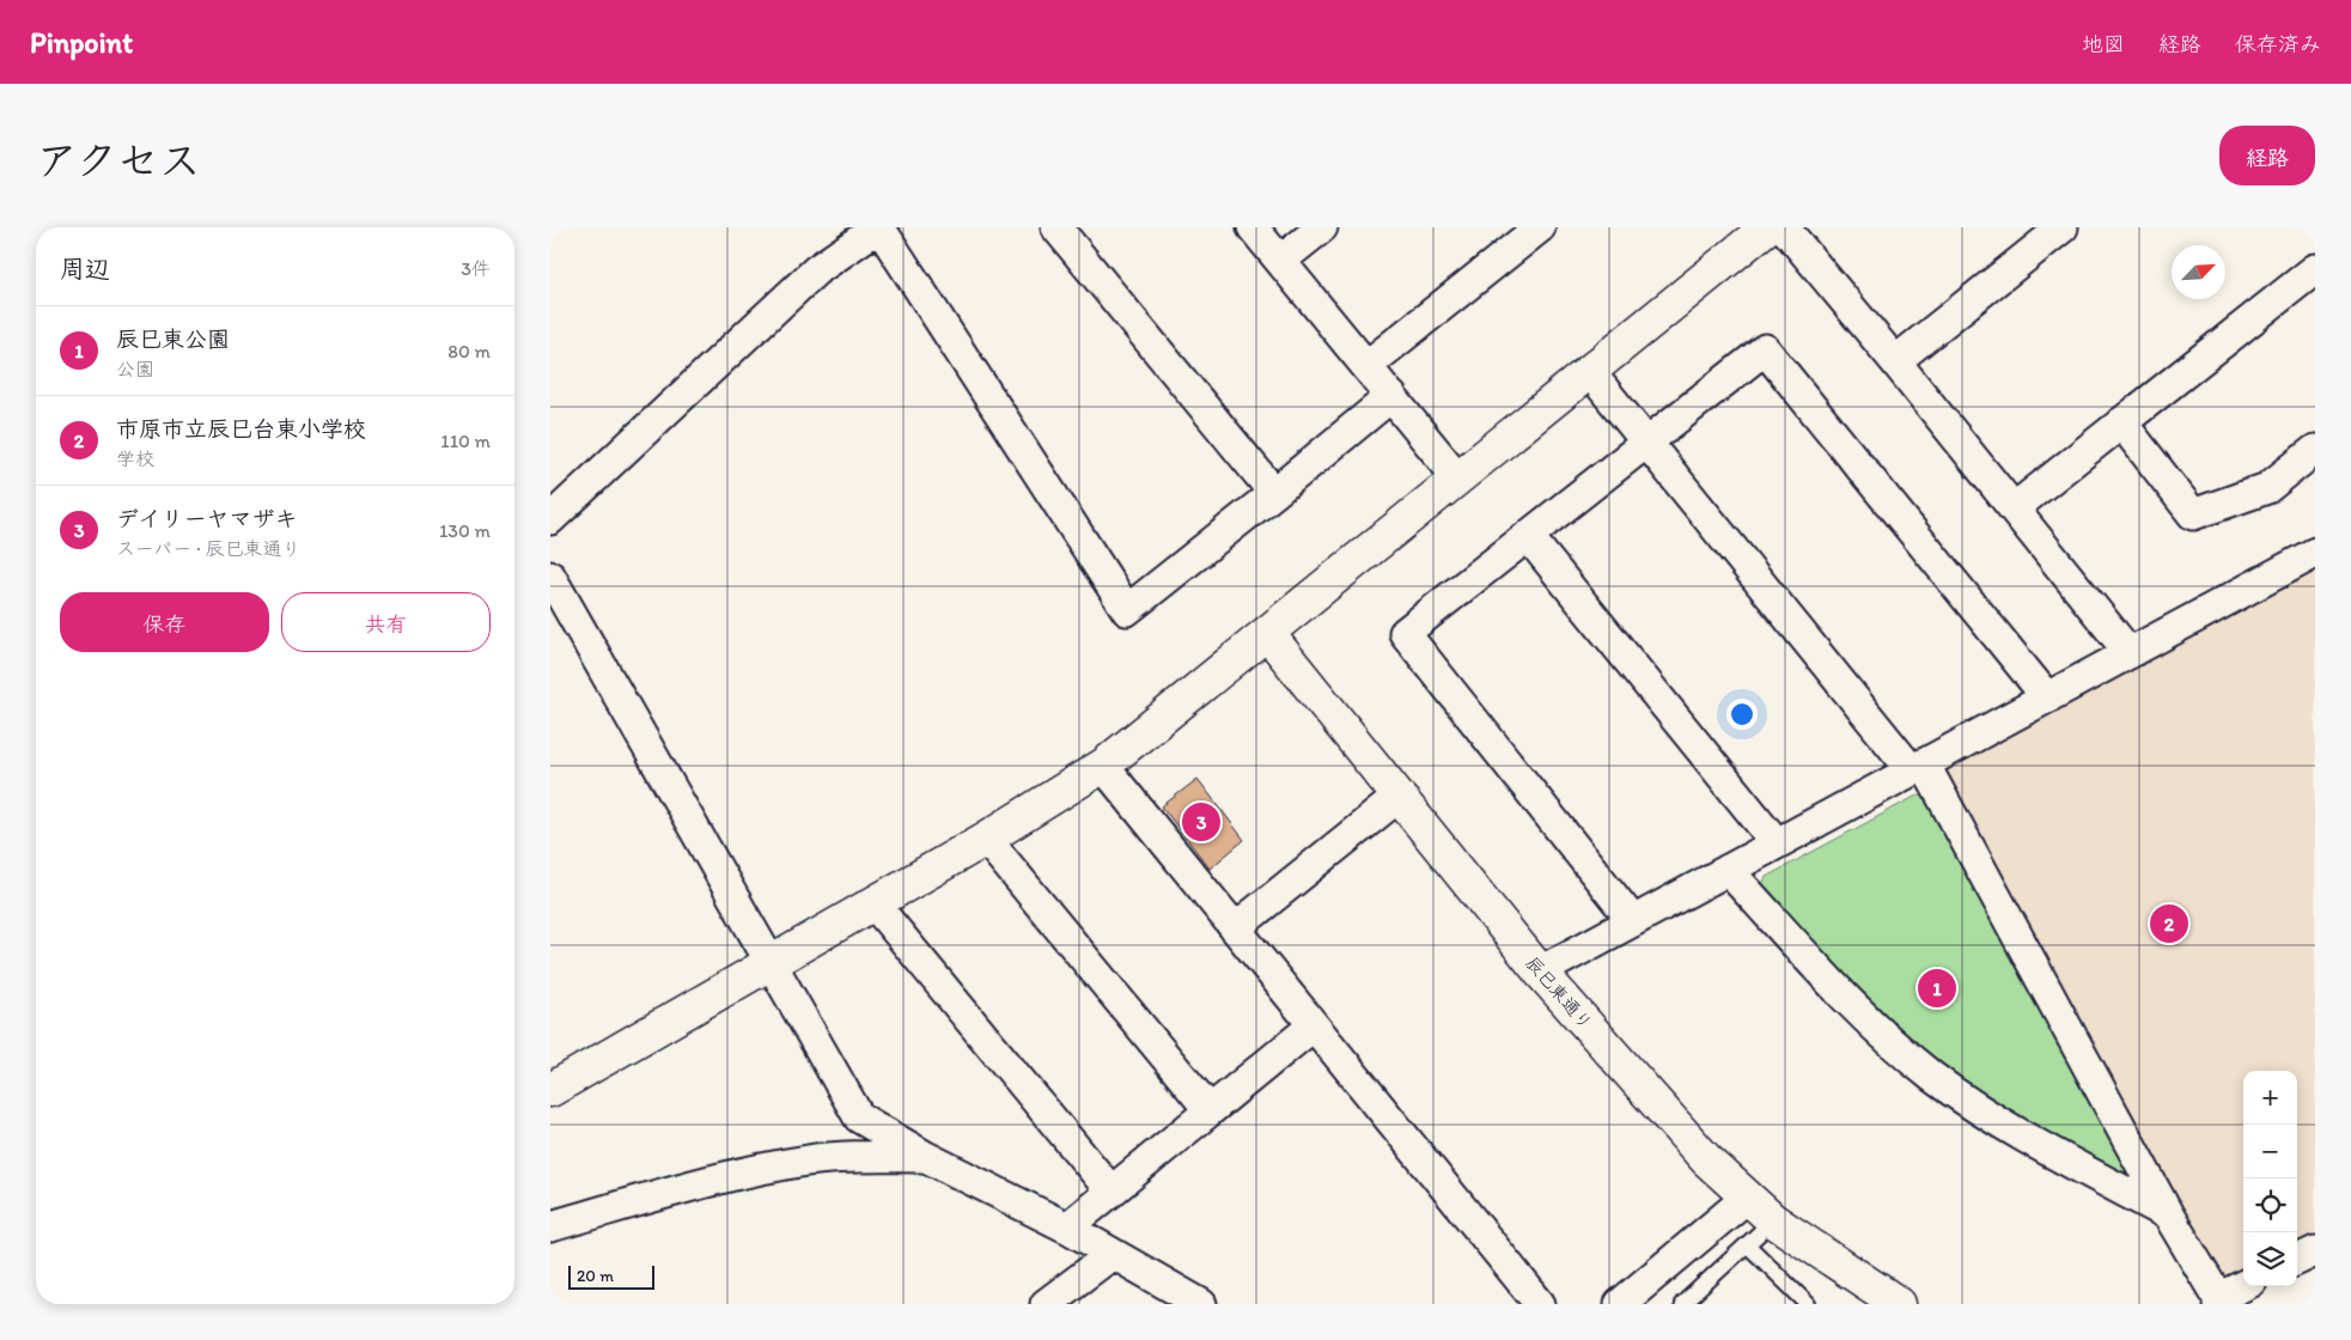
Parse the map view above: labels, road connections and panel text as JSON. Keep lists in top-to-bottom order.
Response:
{
  "streets": {
    "street": ["辰巳東通り"]
  },
  "scale_bar": "20 m",
  "north": "top right",
  "page": {
    "header": "Pinpoint",
    "nav": ["地図", "経路", "保存済み"],
    "title": "アクセス",
    "buttons": [
      "経路",
      ["保存", "共有"]
    ],
    "heading": ["周辺", "3件"],
    "list": [
      {
        "mark": "1",
        "name": "辰巳東公園",
        "note": "公園",
        "value": "80 m"
      },
      {
        "mark": "2",
        "name": "市原市立辰巳台東小学校",
        "note": "学校",
        "value": "110 m"
      },
      {
        "mark": "3",
        "name": "デイリーヤマザキ",
        "note": "スーパー · 辰巳東通り",
        "value": "130 m"
      }
    ],
    "pins": ["3", "2", "1"],
    "map_buttons": ["+", "−"],
    "scale": "20 m"
  }
}
